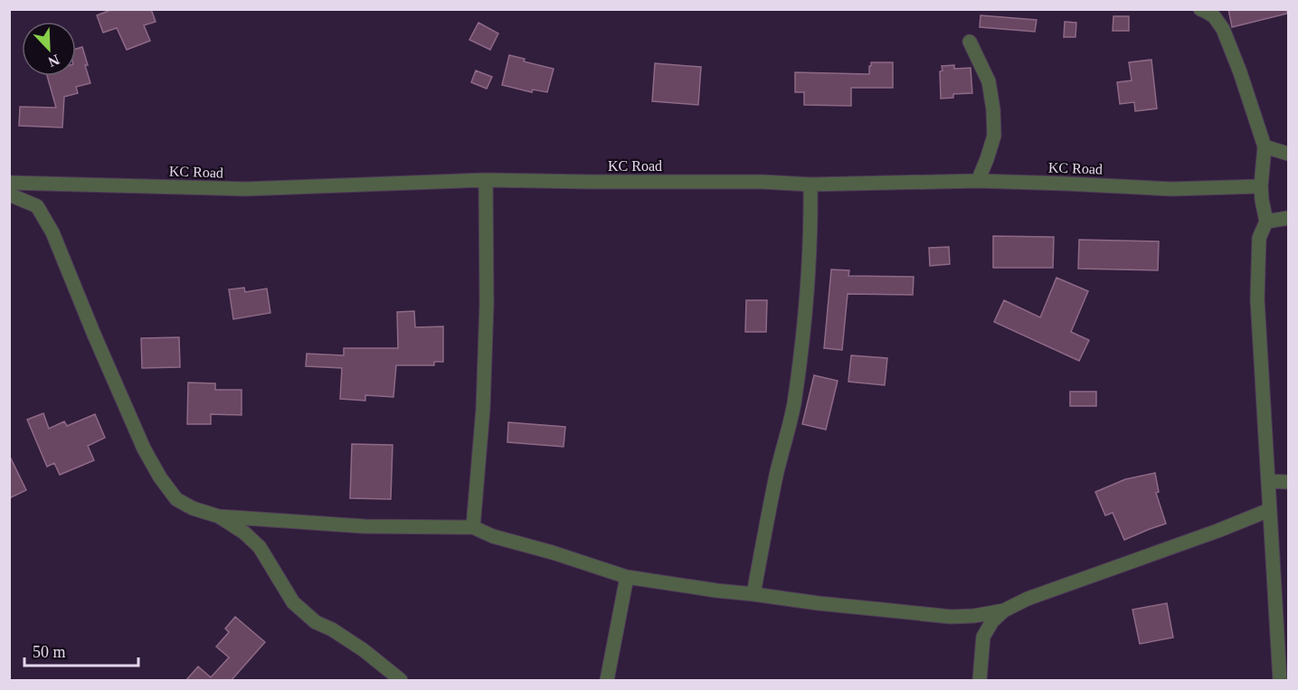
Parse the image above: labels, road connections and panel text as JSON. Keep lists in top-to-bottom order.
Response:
{
  "streets": {
    "street": ["KC Road"]
  },
  "scale_bar": "50 m",
  "north": "bottom right"
}
